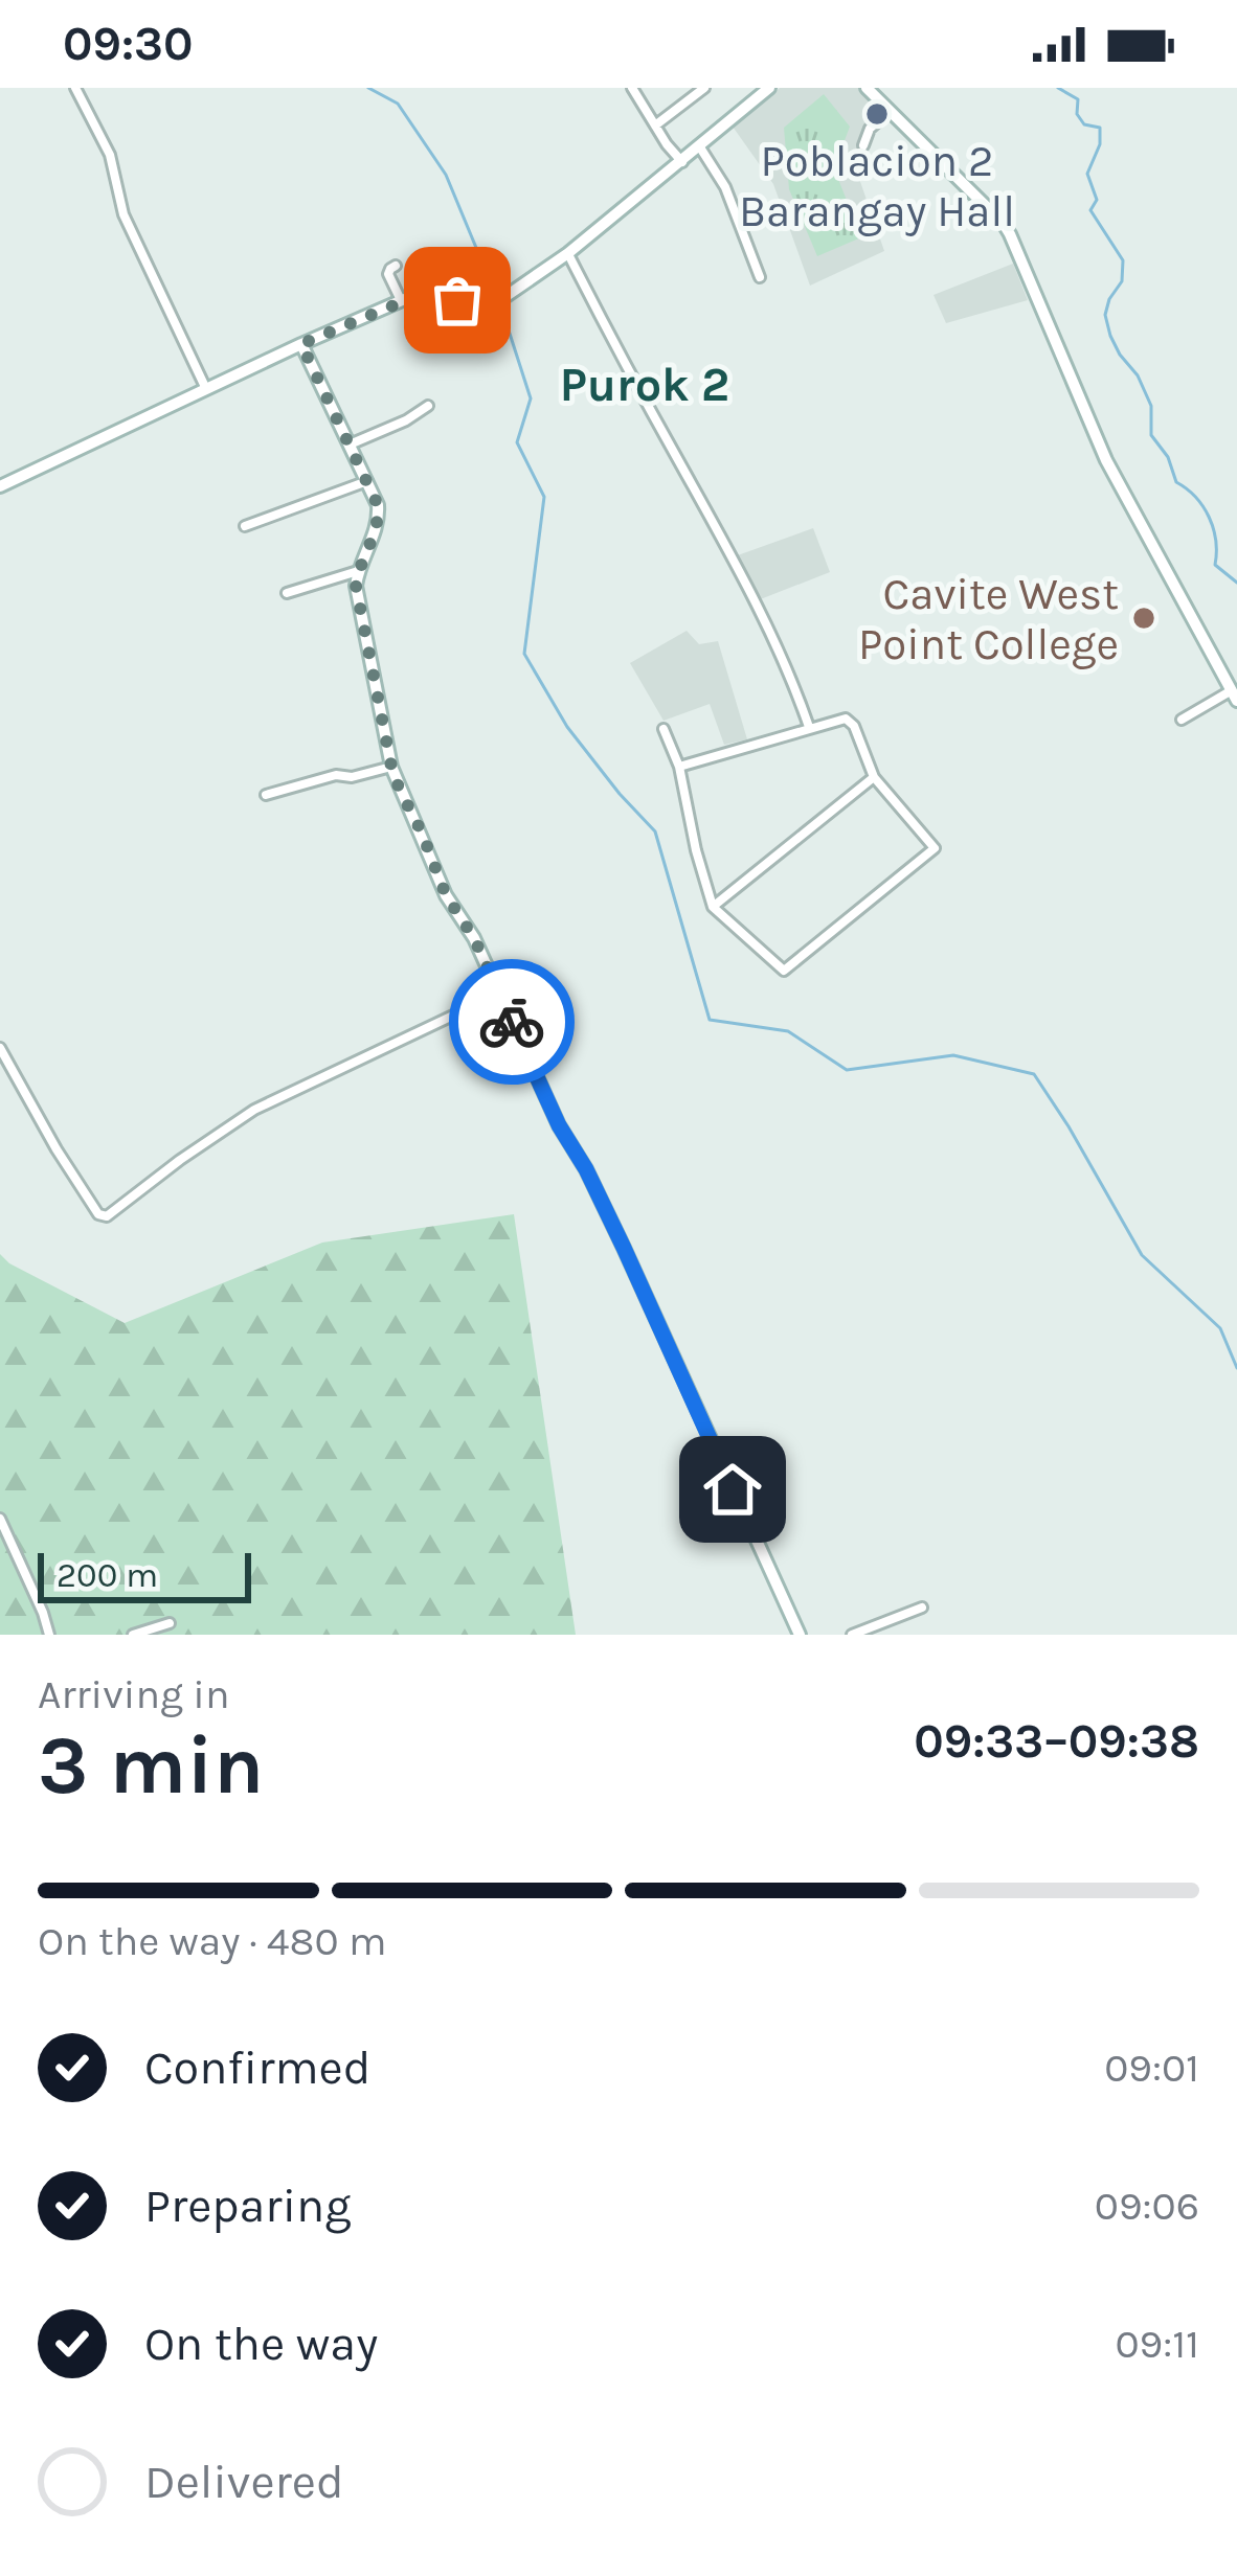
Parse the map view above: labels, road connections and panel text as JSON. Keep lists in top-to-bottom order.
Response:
{
  "districts": ["Purok 2"],
  "places": ["Poblacion 2 Barangay Hall", "Cavite West Point College"],
  "scale_bar": "200 m",
  "page": {
    "status": "09:30",
    "scale": "200 m",
    "heading": ["3 min", "Arriving in", "09:33–09:38"],
    "bar": "On the way · 480 m",
    "list": [
      ["Confirmed", "09:01"],
      ["Preparing", "09:06"],
      ["On the way", "09:11"],
      "Delivered"
    ]
  }
}
